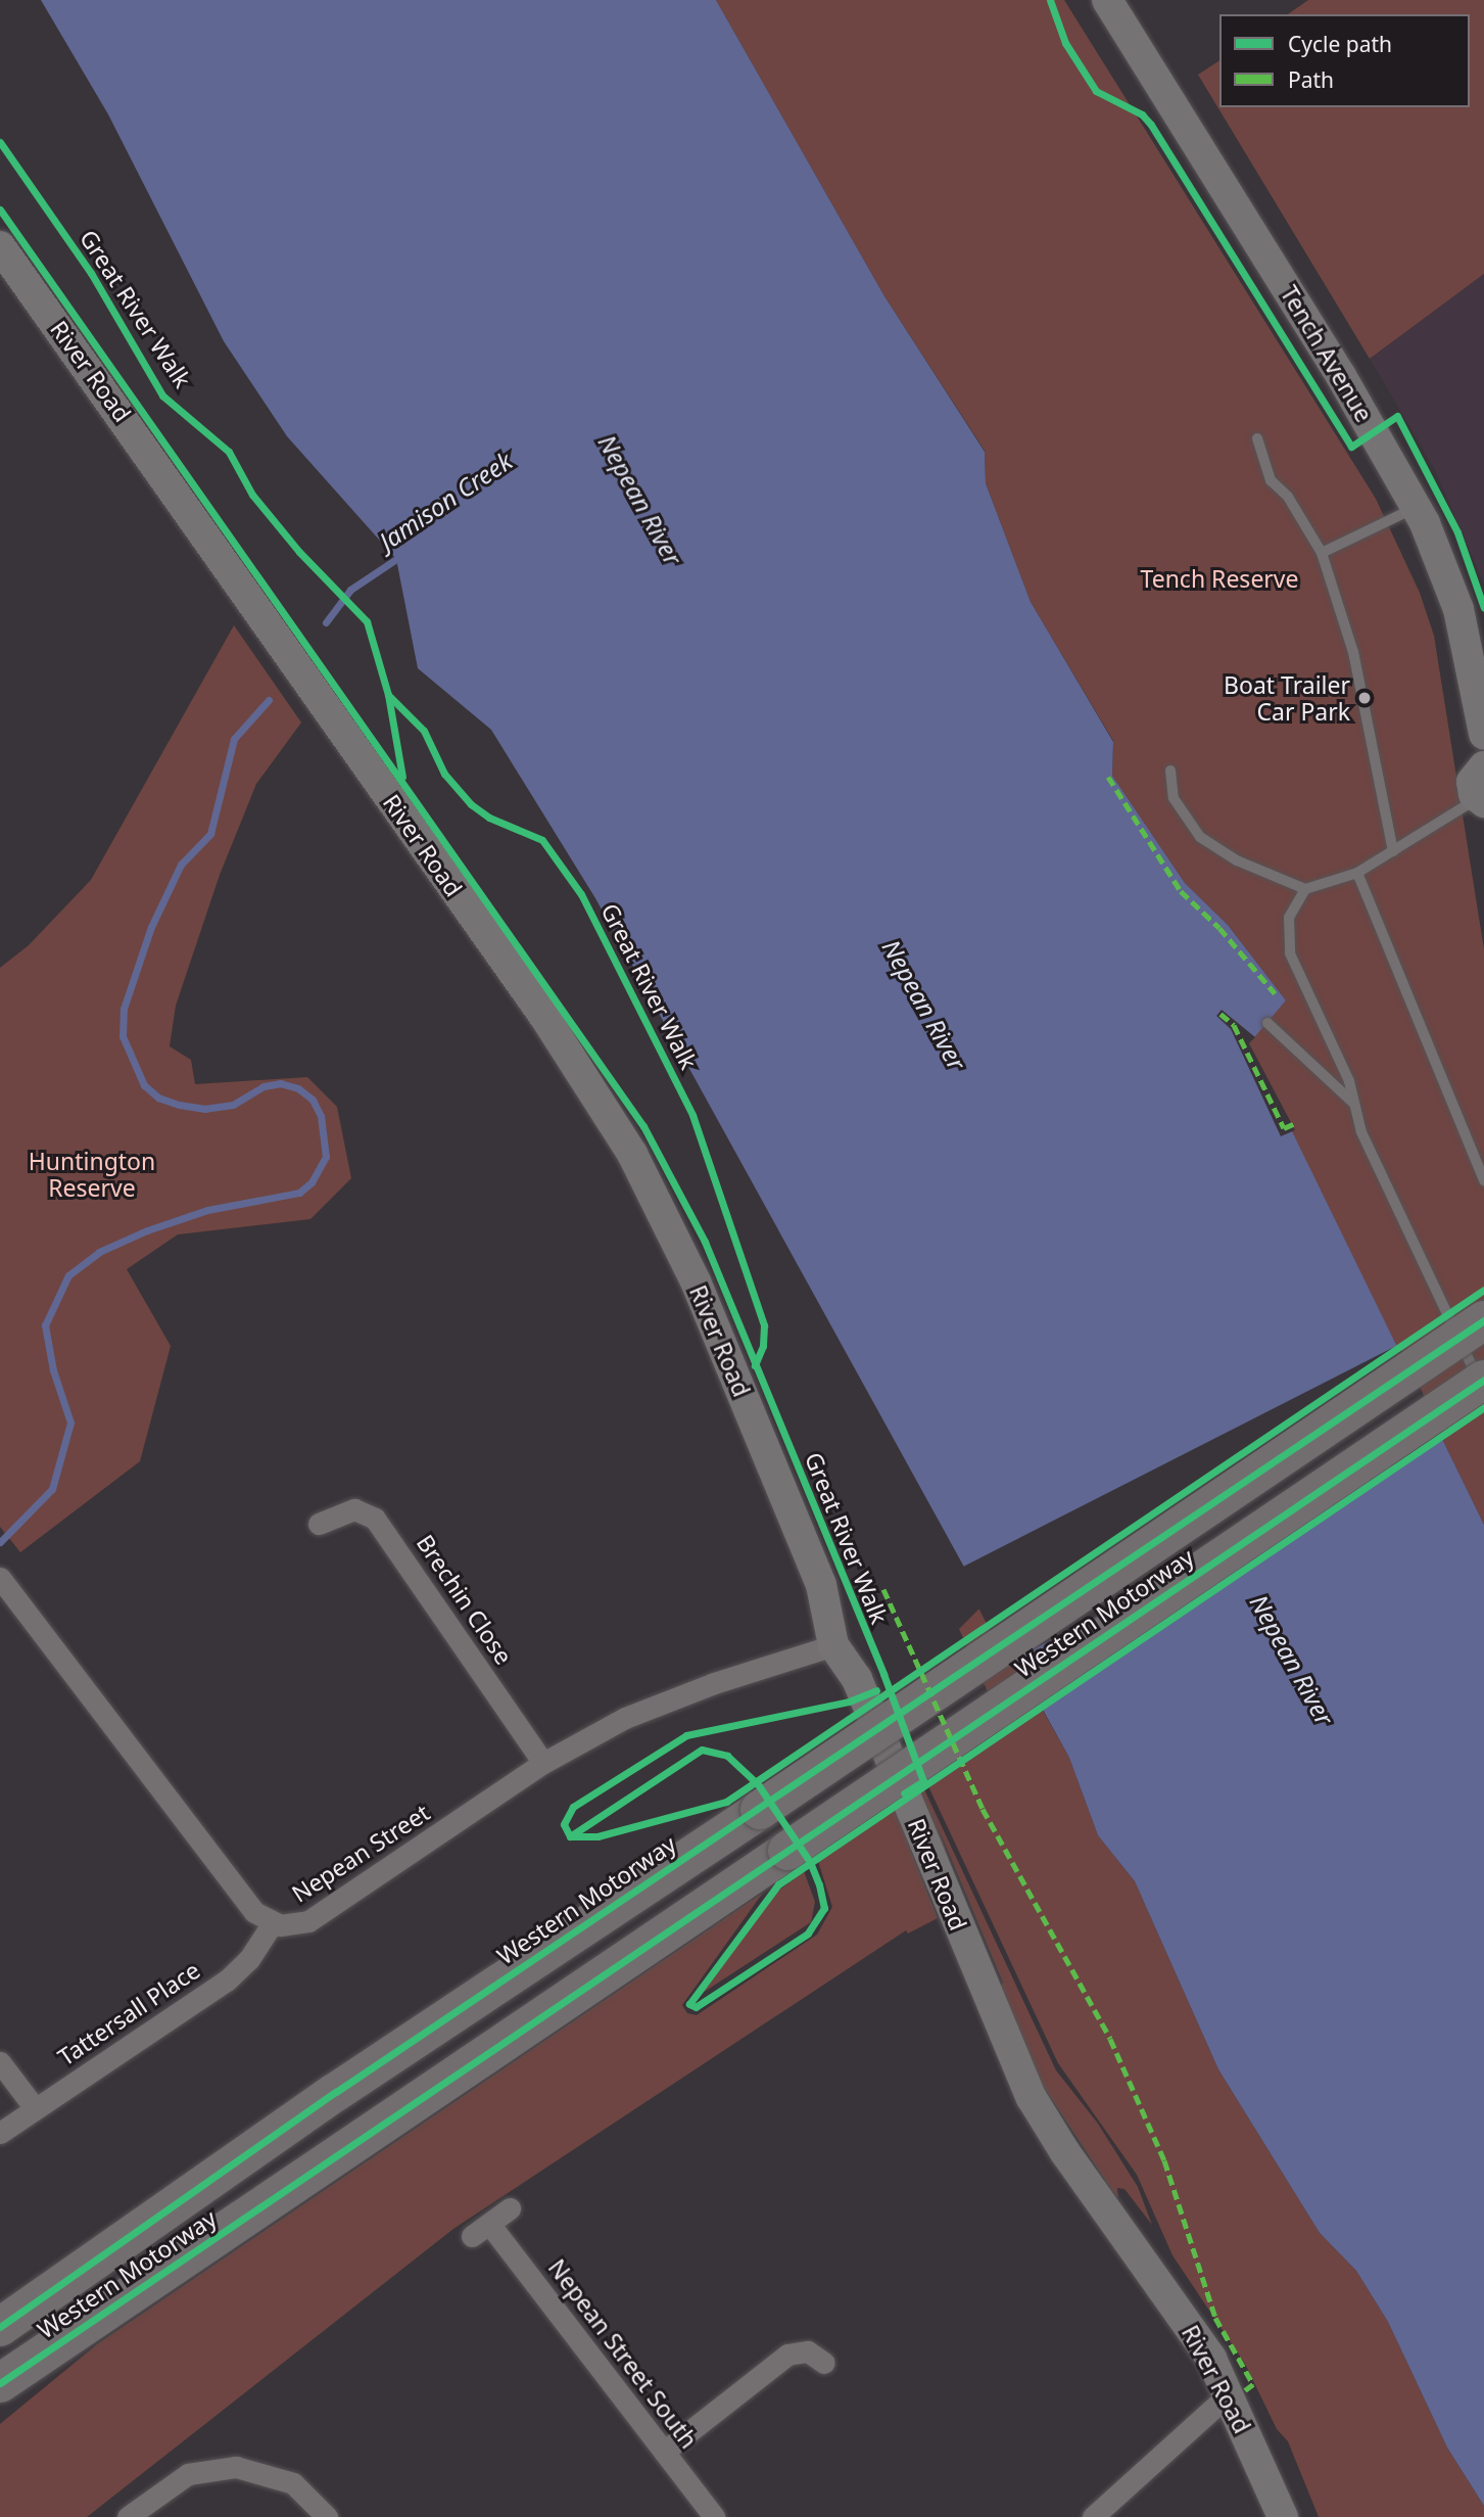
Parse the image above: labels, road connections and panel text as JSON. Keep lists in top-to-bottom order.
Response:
{
  "streets": {
    "highway": ["Western Motorway"],
    "street": [
      "Tench Avenue",
      "River Road",
      "Brechin Close",
      "Nepean Street",
      "Tattersall Place",
      "Nepean Street South"
    ],
    "cycle path": ["Great River Walk"]
  },
  "crossings": [
    ["River Road", "Nepean Street"],
    ["Brechin Close", "Nepean Street"],
    ["Nepean Street", "Tattersall Place"]
  ],
  "water": ["Nepean River", "Jamison Creek"],
  "parks": ["Tench Reserve", "Huntington Reserve"],
  "places": ["Boat Trailer Car Park"],
  "legend": ["Cycle path", "Path"]
}
